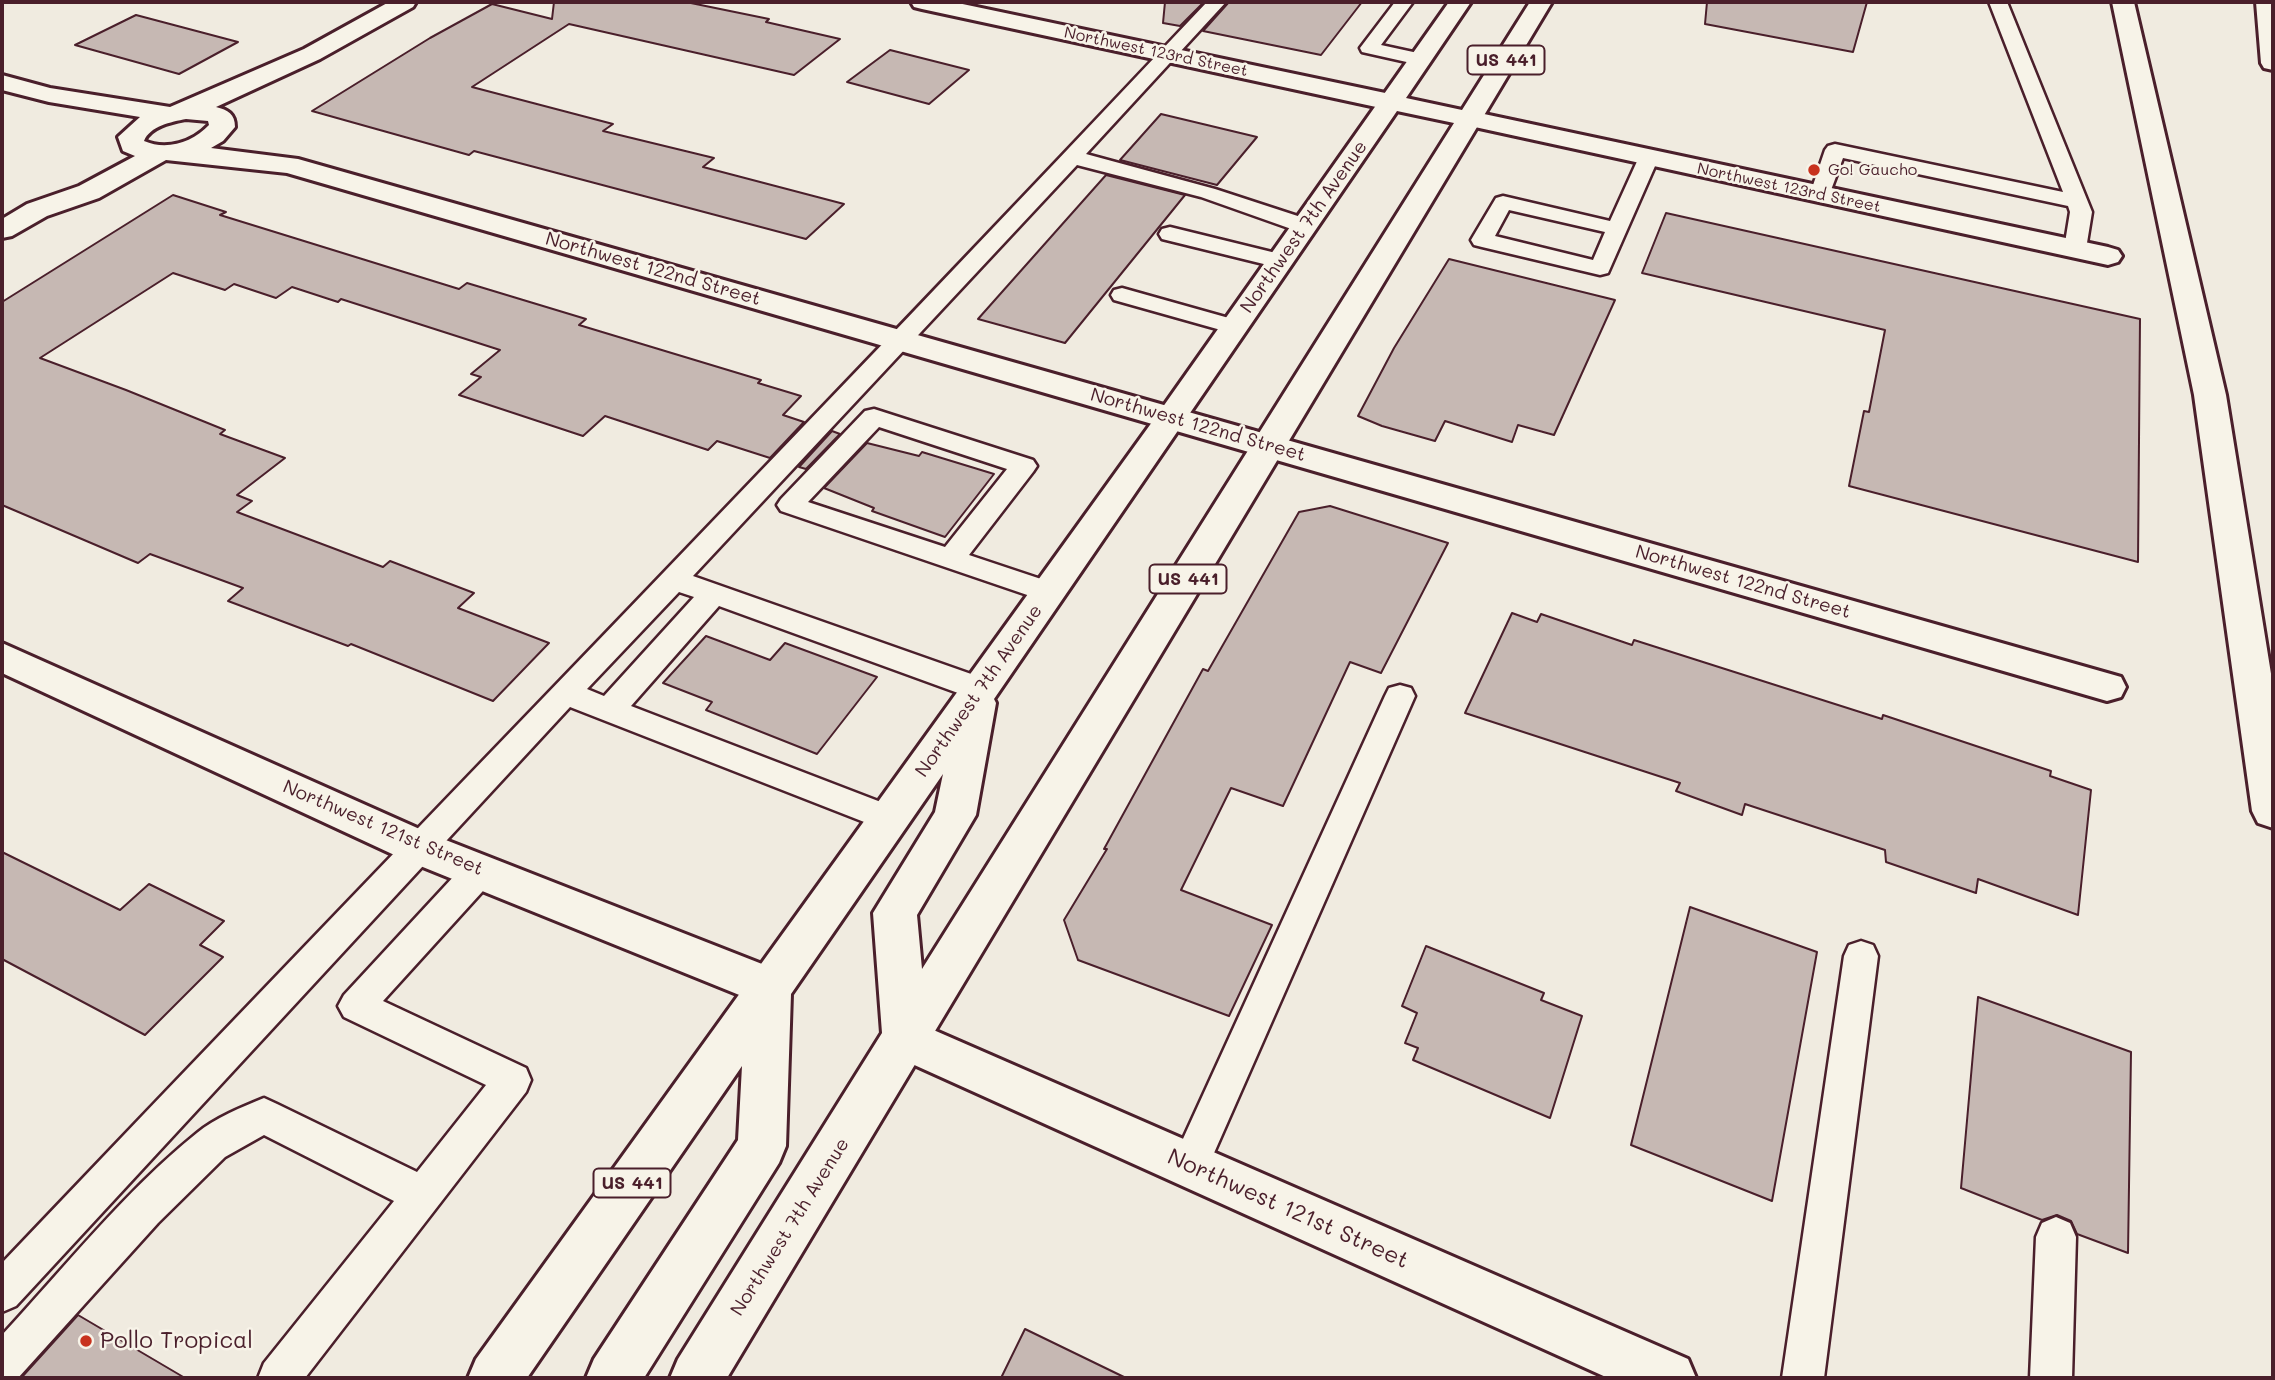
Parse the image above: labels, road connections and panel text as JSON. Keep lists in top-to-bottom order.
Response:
{
  "streets": {
    "main road": [
      "Northwest 123rd Street",
      "US 441",
      "Northwest 7th Avenue",
      "Northwest 122nd Street",
      "Northwest 121st Street"
    ]
  },
  "crossings": [
    ["Northwest 123rd Street", "Northwest 7th Avenue"],
    ["Northwest 7th Avenue", "Northwest 122nd Street"],
    ["Northwest 7th Avenue", "Northwest 121st Street"]
  ],
  "places": ["Go! Gaucho", "Pollo Tropical"]
}
